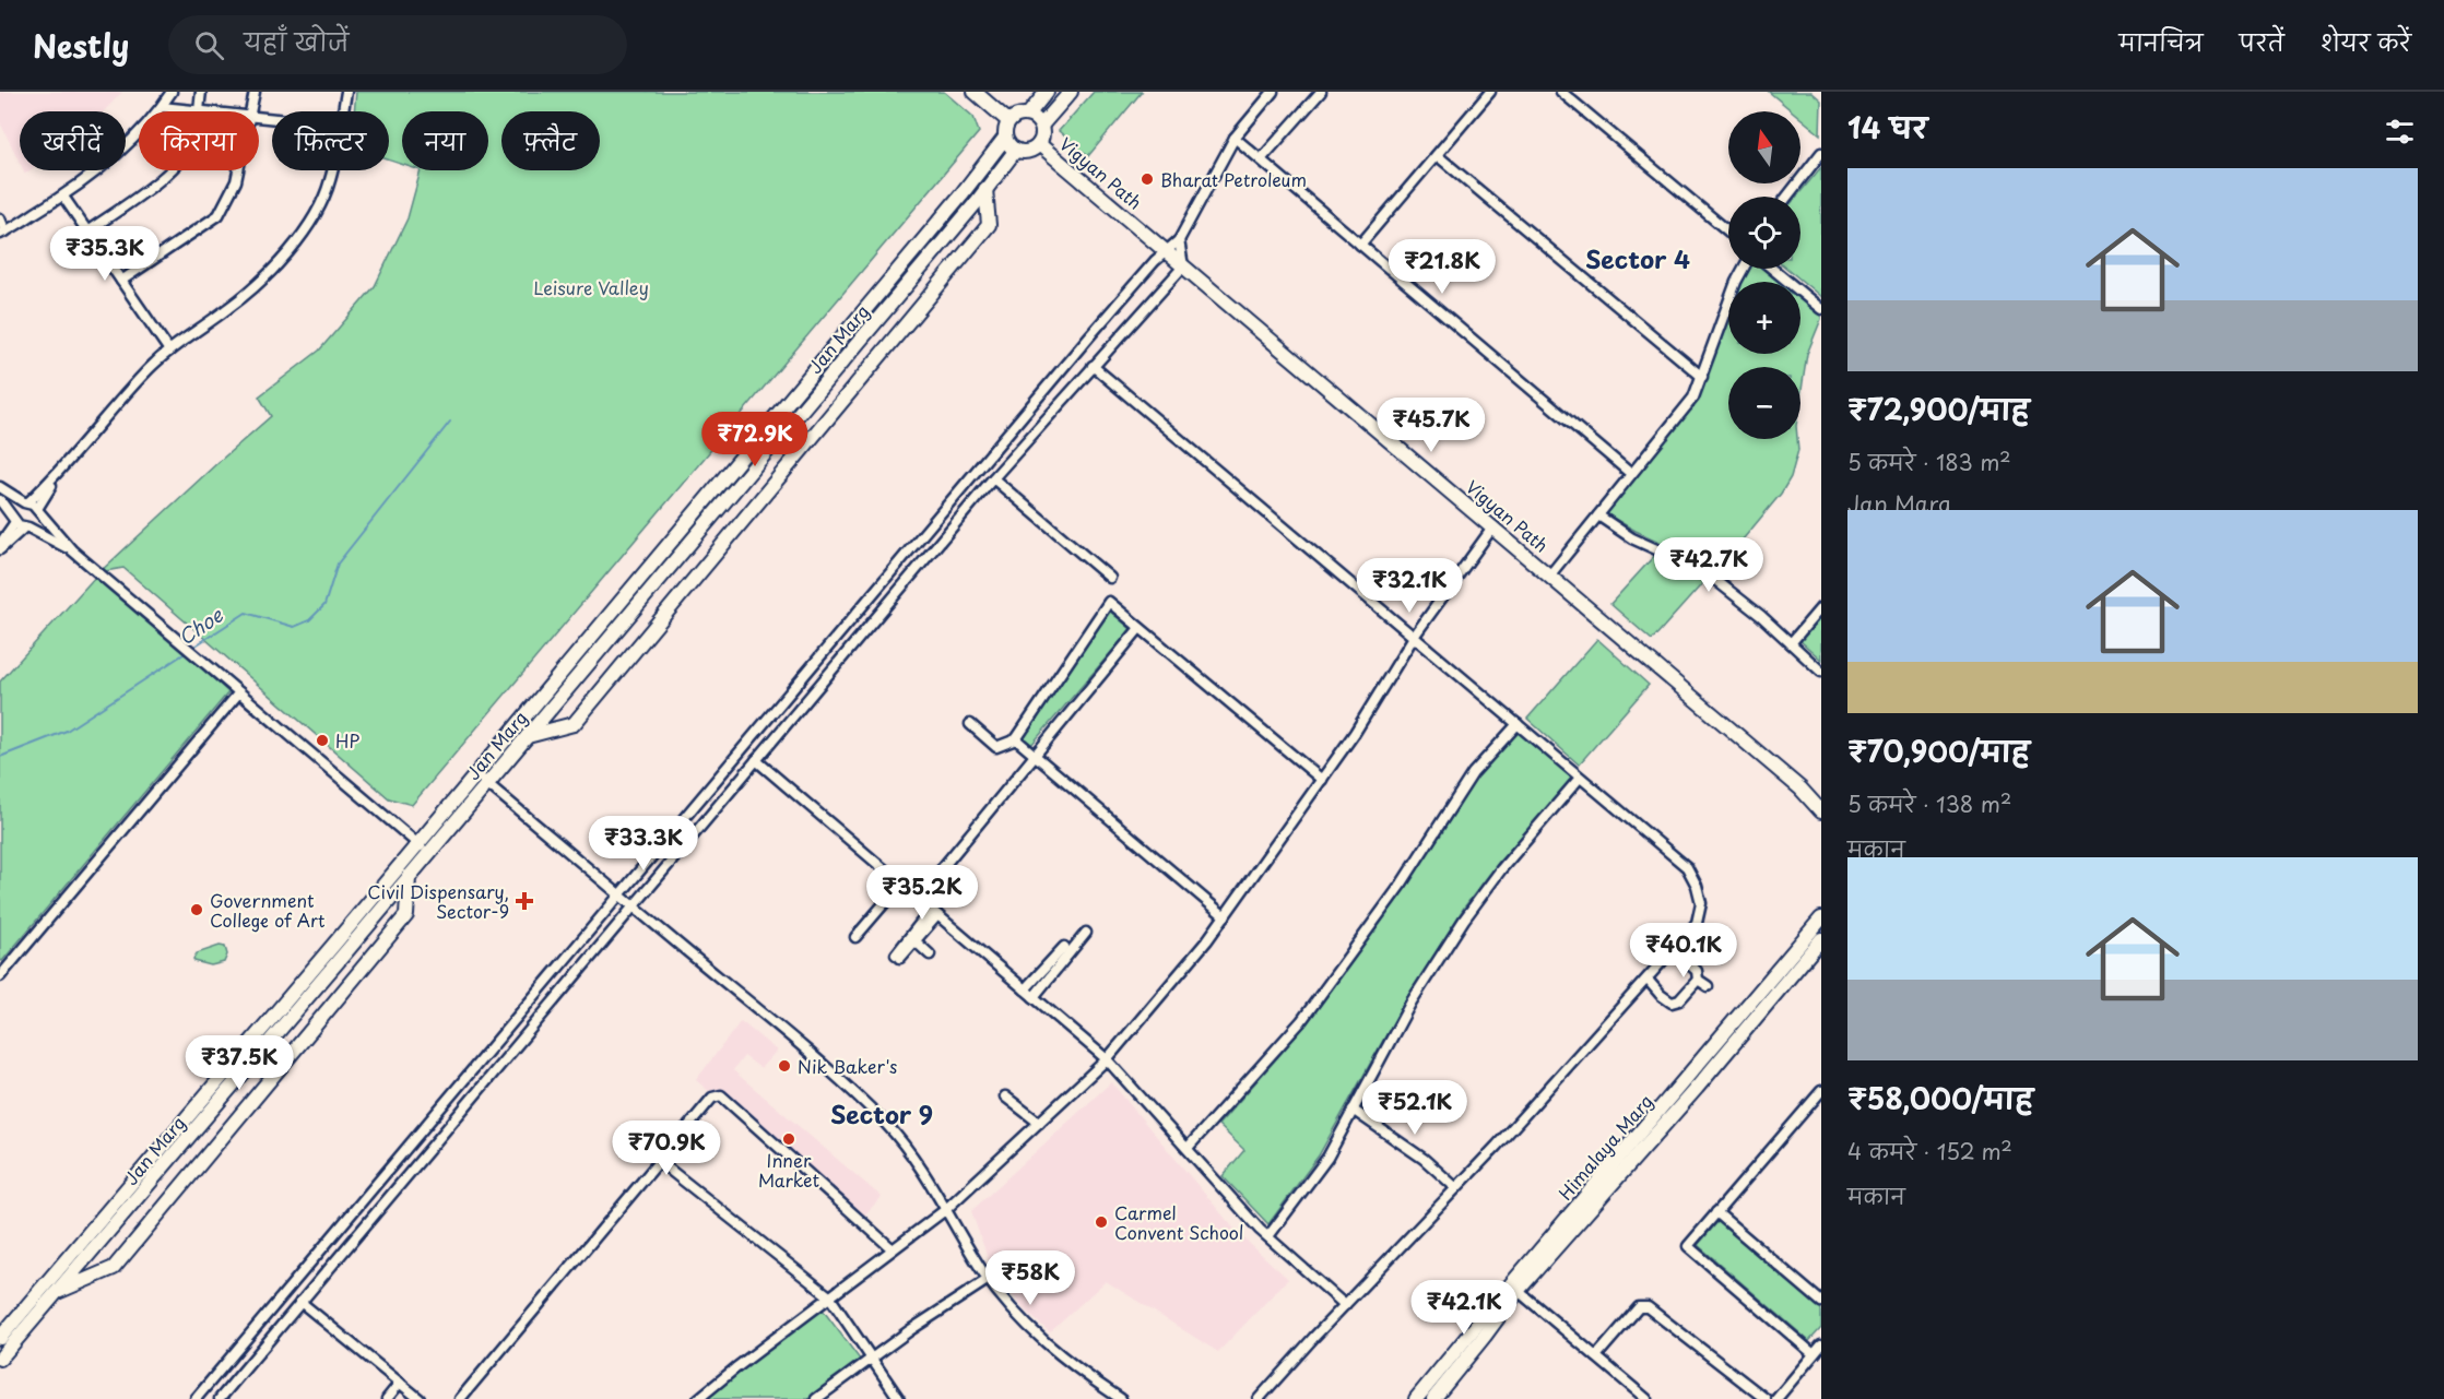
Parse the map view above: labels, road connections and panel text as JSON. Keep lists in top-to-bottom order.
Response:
{
  "streets": {
    "main road": ["Vigyan Path", "Jan Marg", "Himalaya Marg"]
  },
  "crossings": [
    ["Vigyan Path", "Jan Marg"]
  ],
  "districts": ["Sector 4", "Sector 9"],
  "water": ["Choe"],
  "parks": ["Leisure Valley"],
  "places": {
    "other": [
      "Bharat Petroleum",
      "HP",
      "Government College of Art",
      "Nik Baker's",
      "Inner Market",
      "Carmel Convent School"
    ],
    "health": ["Civil Dispensary, Sector-9"]
  },
  "north": "top",
  "page": {
    "header": "Nestly",
    "search": "यहाँ खोजें",
    "nav": ["मानचित्र", "परतें", "शेयर करें"],
    "heading": "14 घर",
    "map_buttons": ["+", "−"],
    "chip": [
      "खरीदें",
      "किराया",
      "फ़िल्टर",
      "नया",
      "फ़्लैट"
    ],
    "list": [
      {
        "name": "₹72,900/माह",
        "note": "5 कमरे · 183 m² · Jan Marg"
      },
      {
        "name": "₹70,900/माह",
        "note": "5 कमरे · 138 m² · मकान"
      },
      {
        "name": "₹58,000/माह",
        "note": "4 कमरे · 152 m² · मकान"
      }
    ],
    "price": [
      "₹35.3K",
      "₹21.8K",
      "₹45.7K",
      "₹72.9K",
      "₹42.7K",
      "₹32.1K",
      "₹33.3K",
      "₹35.2K",
      "₹40.1K",
      "₹37.5K",
      "₹52.1K",
      "₹70.9K",
      "₹58K",
      "₹42.1K"
    ]
  }
}
